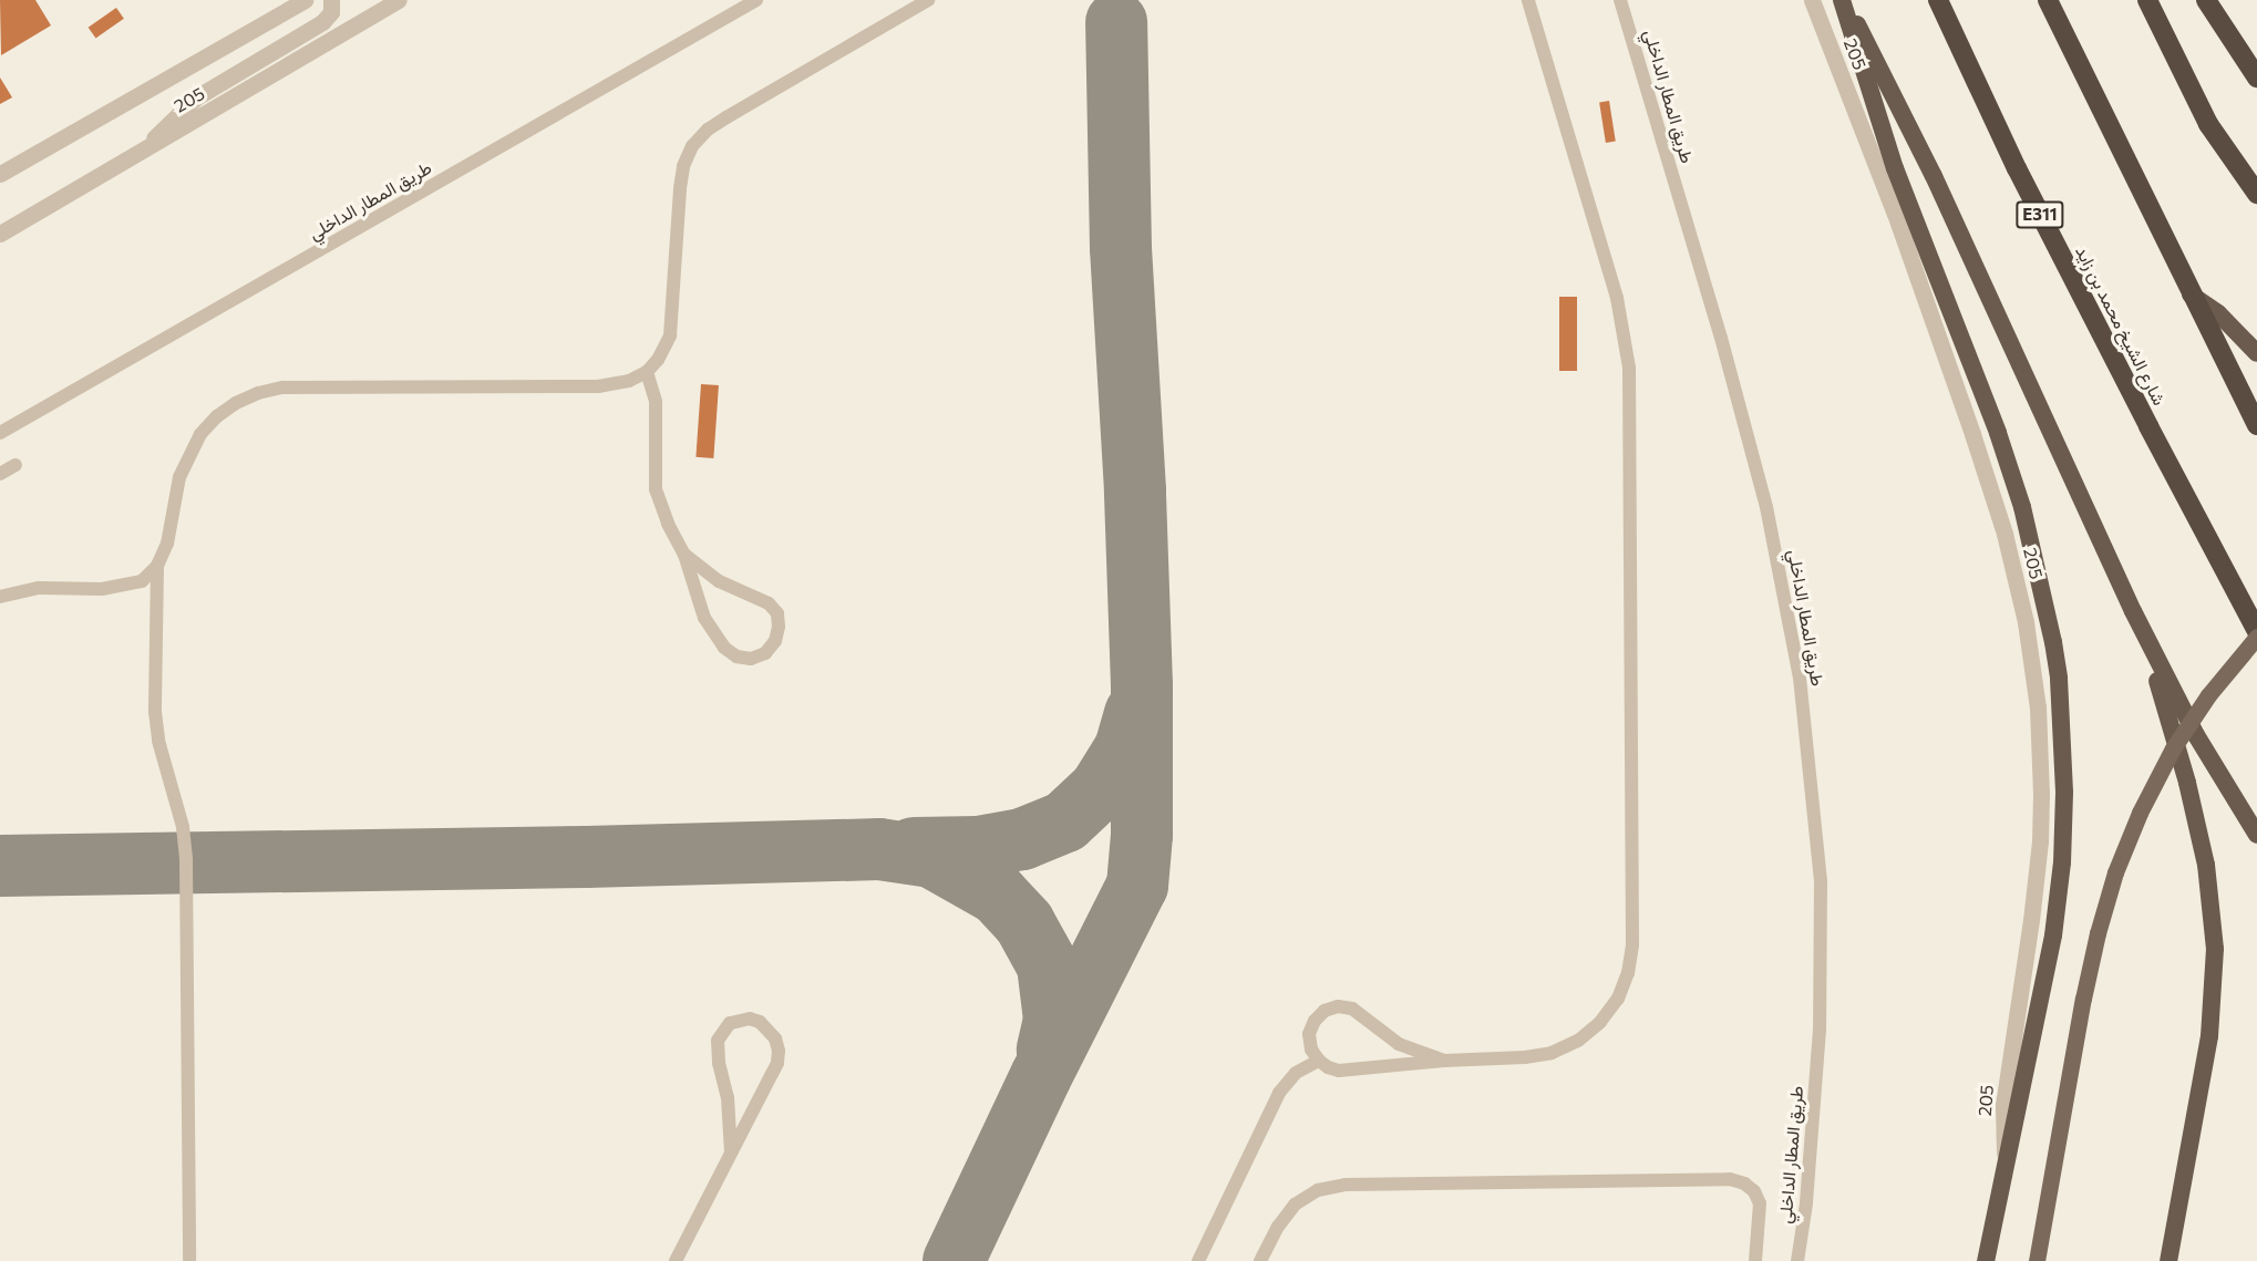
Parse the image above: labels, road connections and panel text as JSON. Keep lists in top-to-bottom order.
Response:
{
  "streets": {
    "highway": ["E311", "شارع الشيخ محمد بن زايد"],
    "street": ["205"],
    "lane": ["طريق المطار الداخلي"]
  }
}
